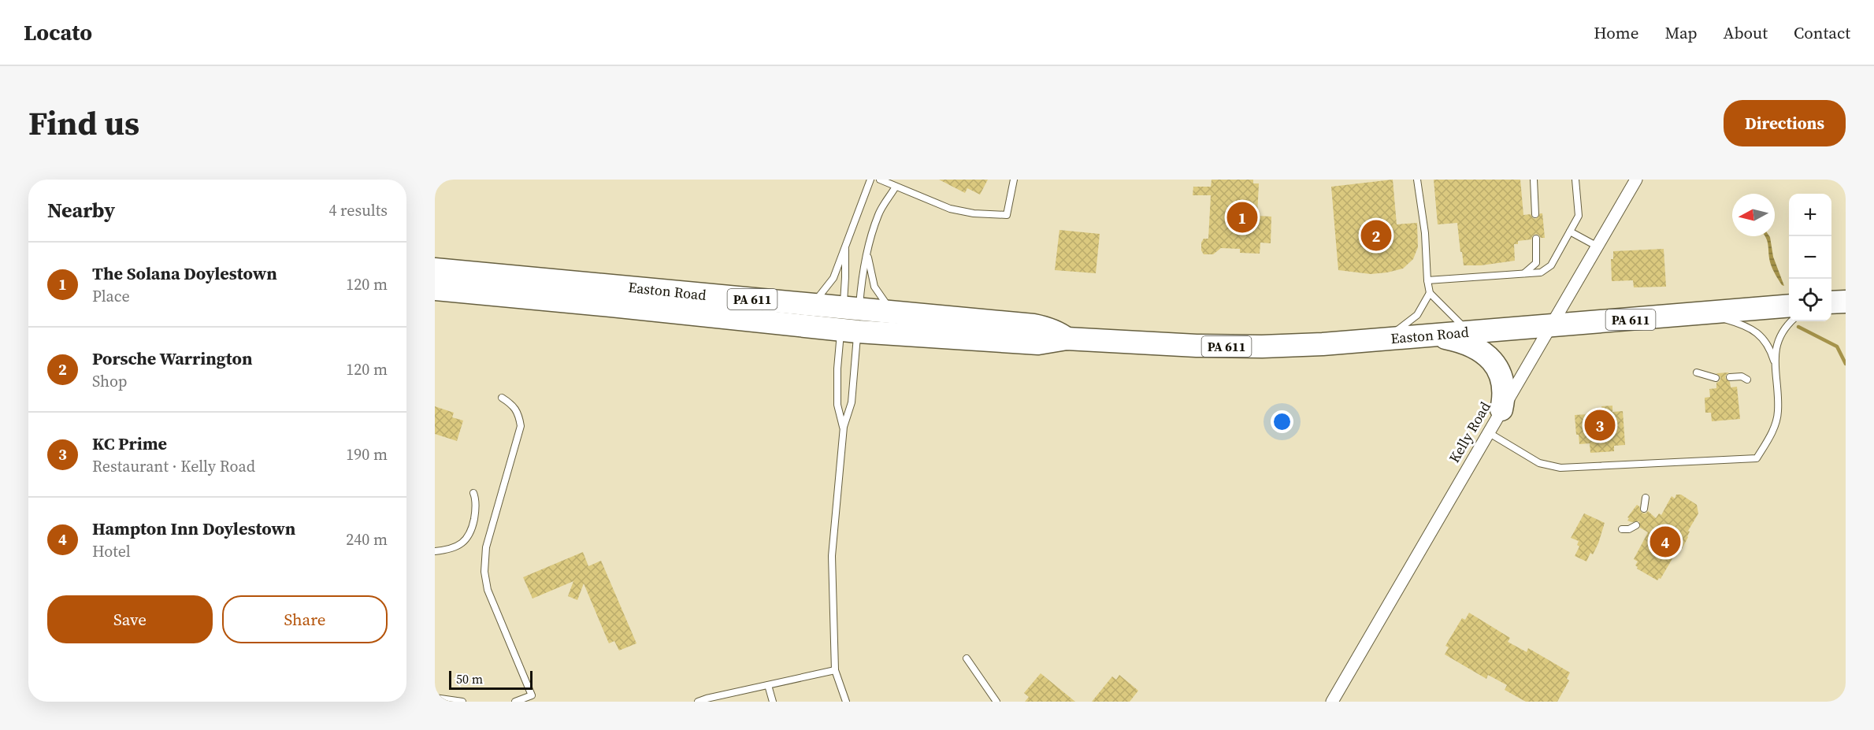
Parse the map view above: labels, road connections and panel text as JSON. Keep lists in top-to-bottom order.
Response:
{
  "streets": {
    "highway": ["Easton Road", "PA 611"],
    "street": ["Kelly Road"]
  },
  "crossings": [
    ["Easton Road", "Kelly Road"]
  ],
  "scale_bar": "50 m",
  "north": "left",
  "page": {
    "header": "Locato",
    "nav": [
      "Home",
      "Map",
      "About",
      "Contact"
    ],
    "title": "Find us",
    "buttons": [
      "Directions",
      ["Save", "Share"]
    ],
    "heading": ["Nearby", "4 results"],
    "map_buttons": ["+", "−"],
    "pins": [
      "1",
      "2",
      "3",
      "4"
    ],
    "list": [
      {
        "mark": "1",
        "name": "The Solana Doylestown",
        "note": "Place",
        "value": "120 m"
      },
      {
        "mark": "2",
        "name": "Porsche Warrington",
        "note": "Shop",
        "value": "120 m"
      },
      {
        "mark": "3",
        "name": "KC Prime",
        "note": "Restaurant · Kelly Road",
        "value": "190 m"
      },
      {
        "mark": "4",
        "name": "Hampton Inn Doylestown",
        "note": "Hotel",
        "value": "240 m"
      }
    ],
    "scale": "50 m"
  }
}
